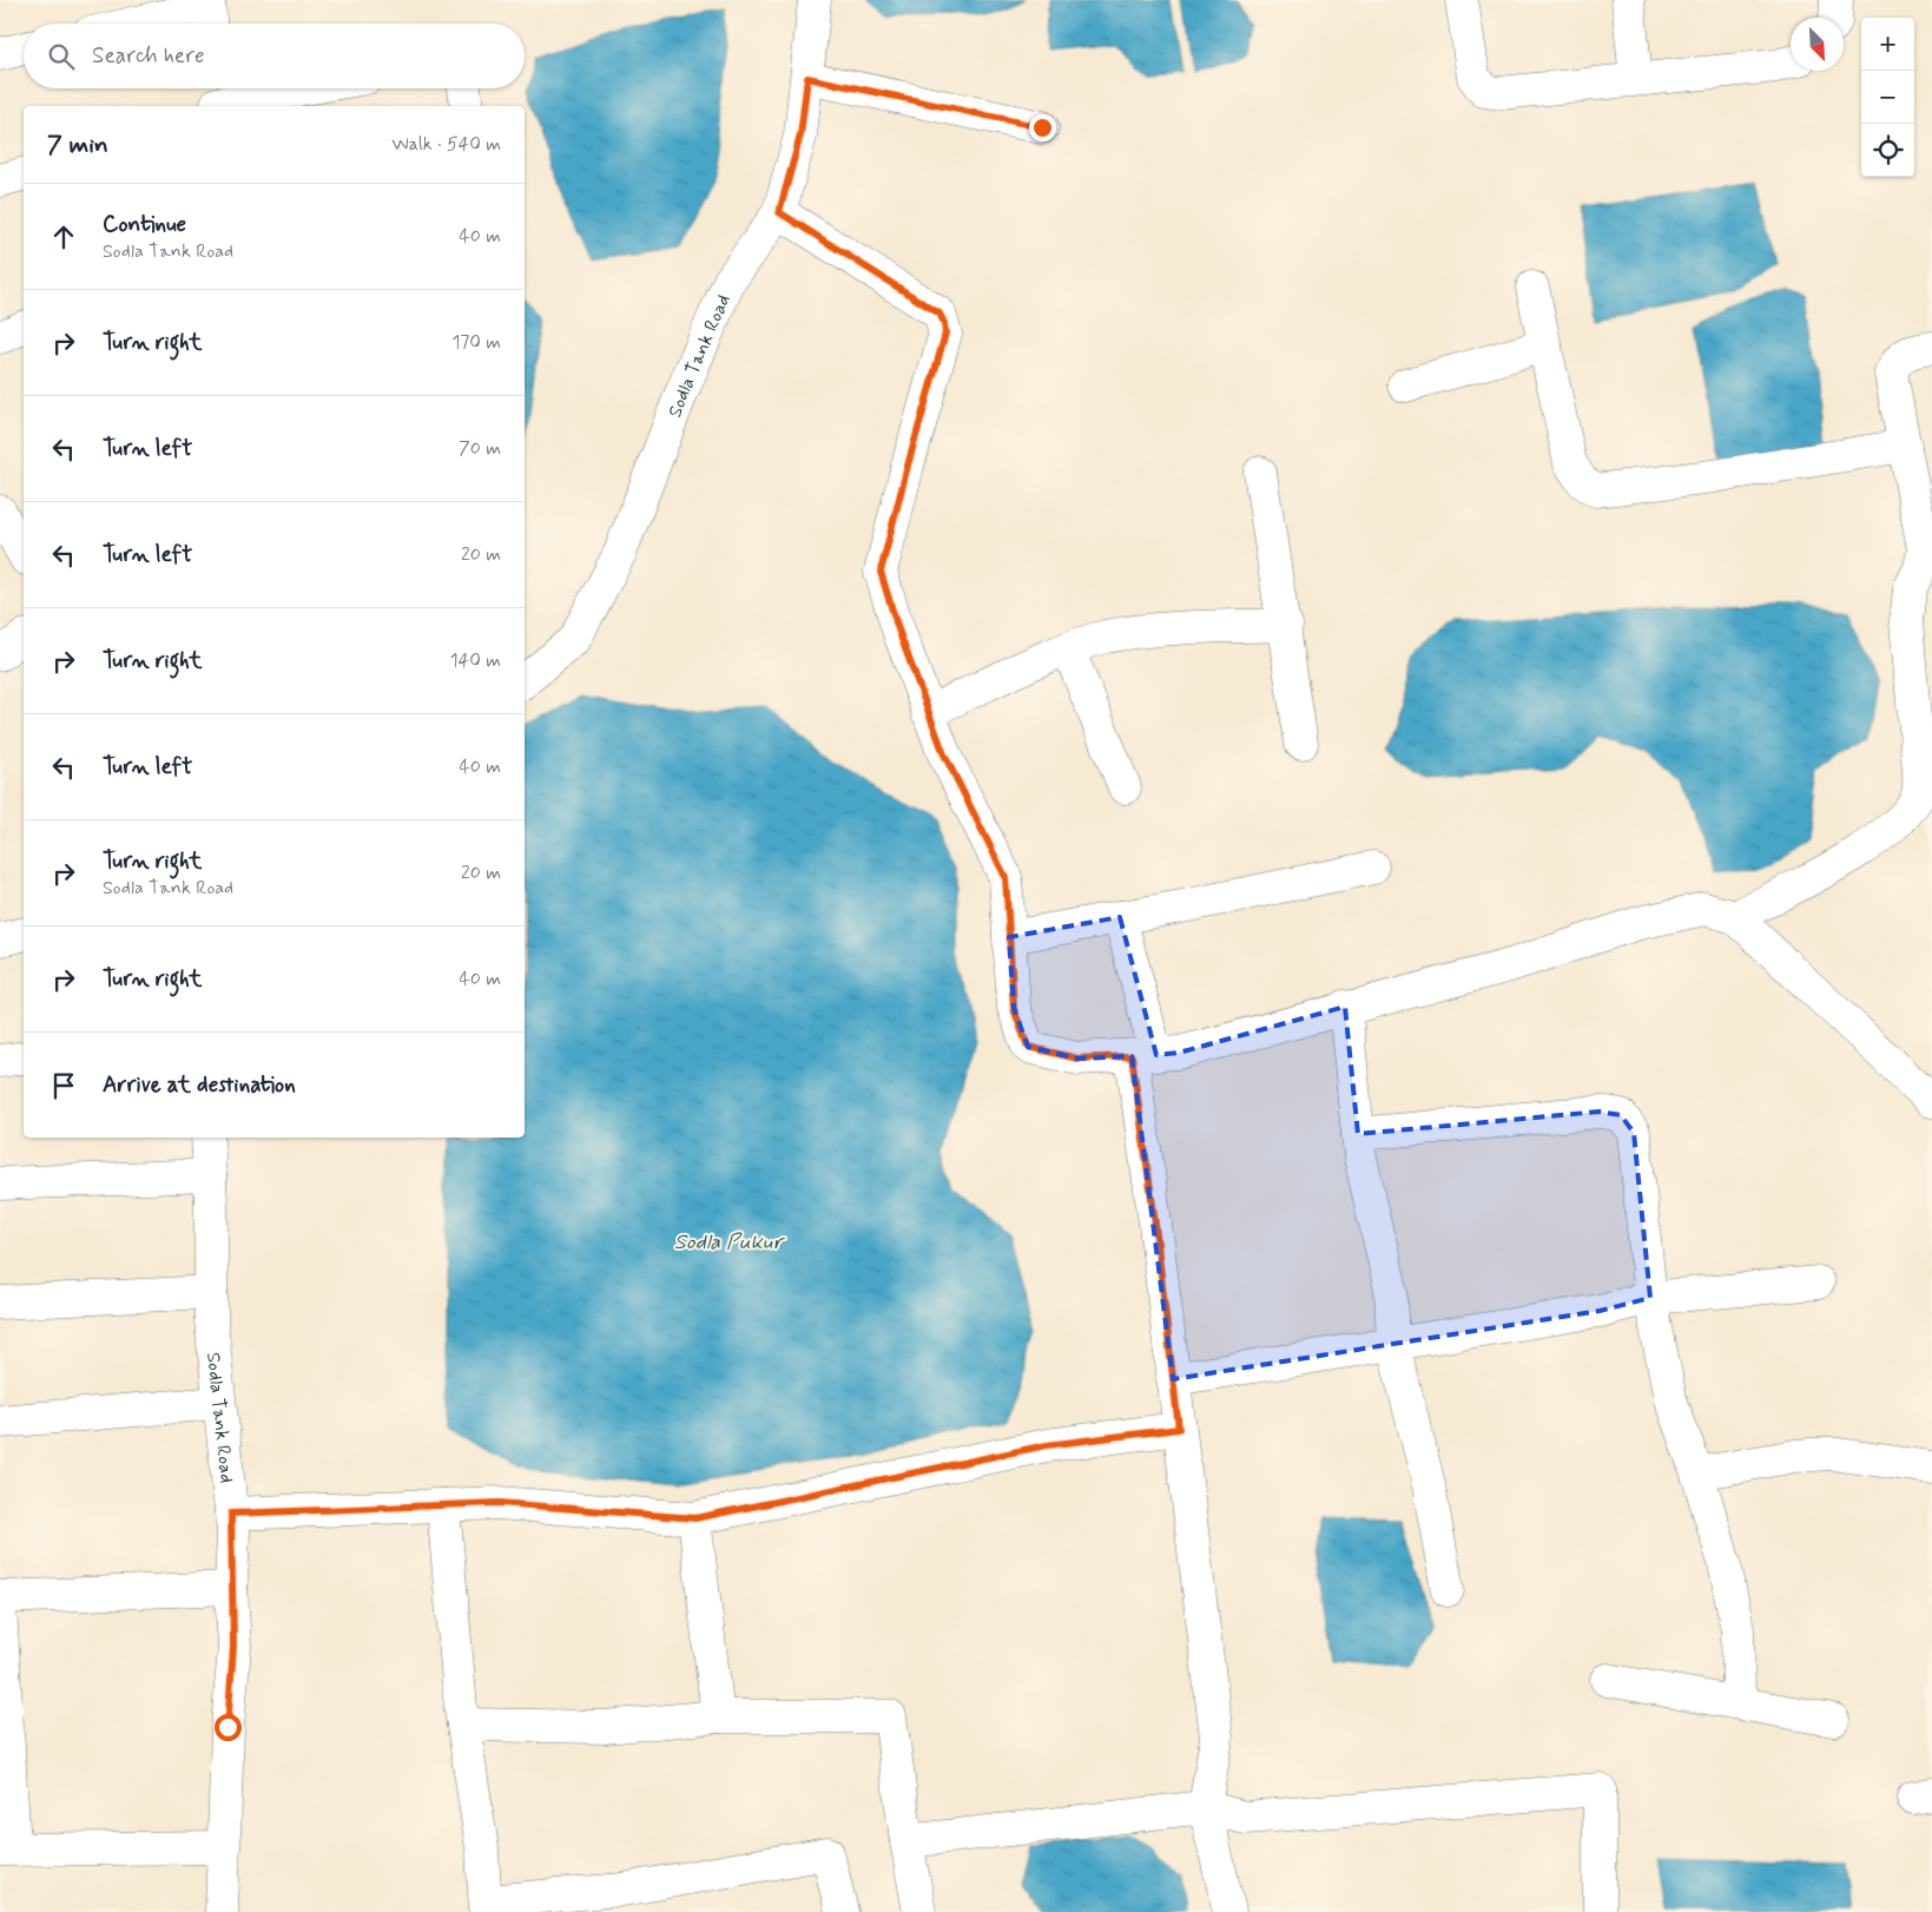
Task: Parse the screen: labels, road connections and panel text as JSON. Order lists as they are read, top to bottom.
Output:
{
  "streets": {
    "street": ["Sodla Tank Road"]
  },
  "water": ["Sodla Pukur"],
  "north": "bottom right",
  "page": {
    "map_buttons": ["+", "−"],
    "search": "Search here",
    "heading": ["7 min", "Walk · 540 m"],
    "list": [
      ["Continue", "Sodla Tank Road", "40 m"],
      ["Turn right", "170 m"],
      ["Turn left", "70 m"],
      ["Turn left", "20 m"],
      ["Turn right", "140 m"],
      ["Turn left", "40 m"],
      ["Turn right", "Sodla Tank Road", "20 m"],
      ["Turn right", "40 m"],
      "Arrive at destination"
    ]
  }
}
